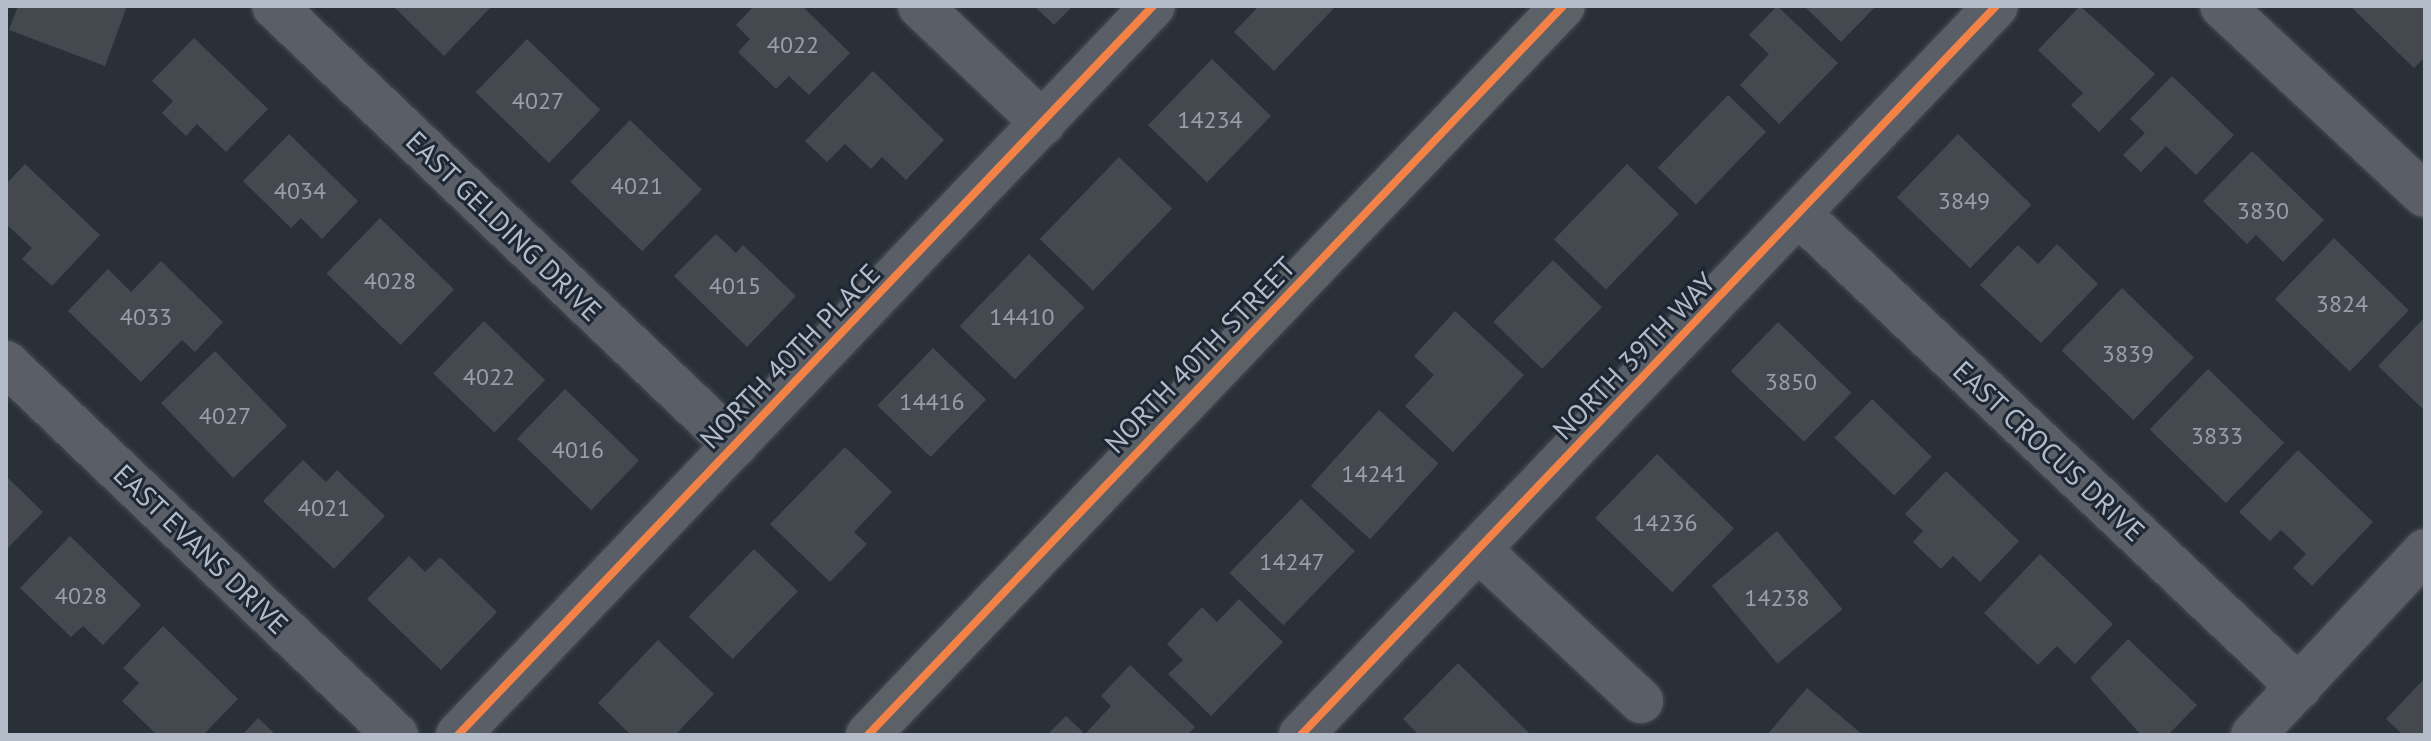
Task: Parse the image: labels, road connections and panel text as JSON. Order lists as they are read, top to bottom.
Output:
{
  "streets": {
    "main road": ["NORTH 40TH STREET"],
    "street": [
      "EAST GELDING DRIVE",
      "NORTH 40TH PLACE",
      "NORTH 39TH WAY",
      "EAST CROCUS DRIVE",
      "EAST EVANS DRIVE"
    ]
  },
  "crossings": [
    ["EAST GELDING DRIVE", "NORTH 40TH PLACE"],
    ["NORTH 39TH WAY", "EAST CROCUS DRIVE"]
  ],
  "house_numbers": [
    "4022",
    "4027",
    "14234",
    "4021",
    "4034",
    "3849",
    "3830",
    "4028",
    "4015",
    "3824",
    "4033",
    "14410",
    "3839",
    "4022",
    "3850",
    "14416",
    "4027",
    "3833",
    "4016",
    "14241",
    "4021",
    "14236",
    "14247",
    "4028",
    "14238"
  ]
}
